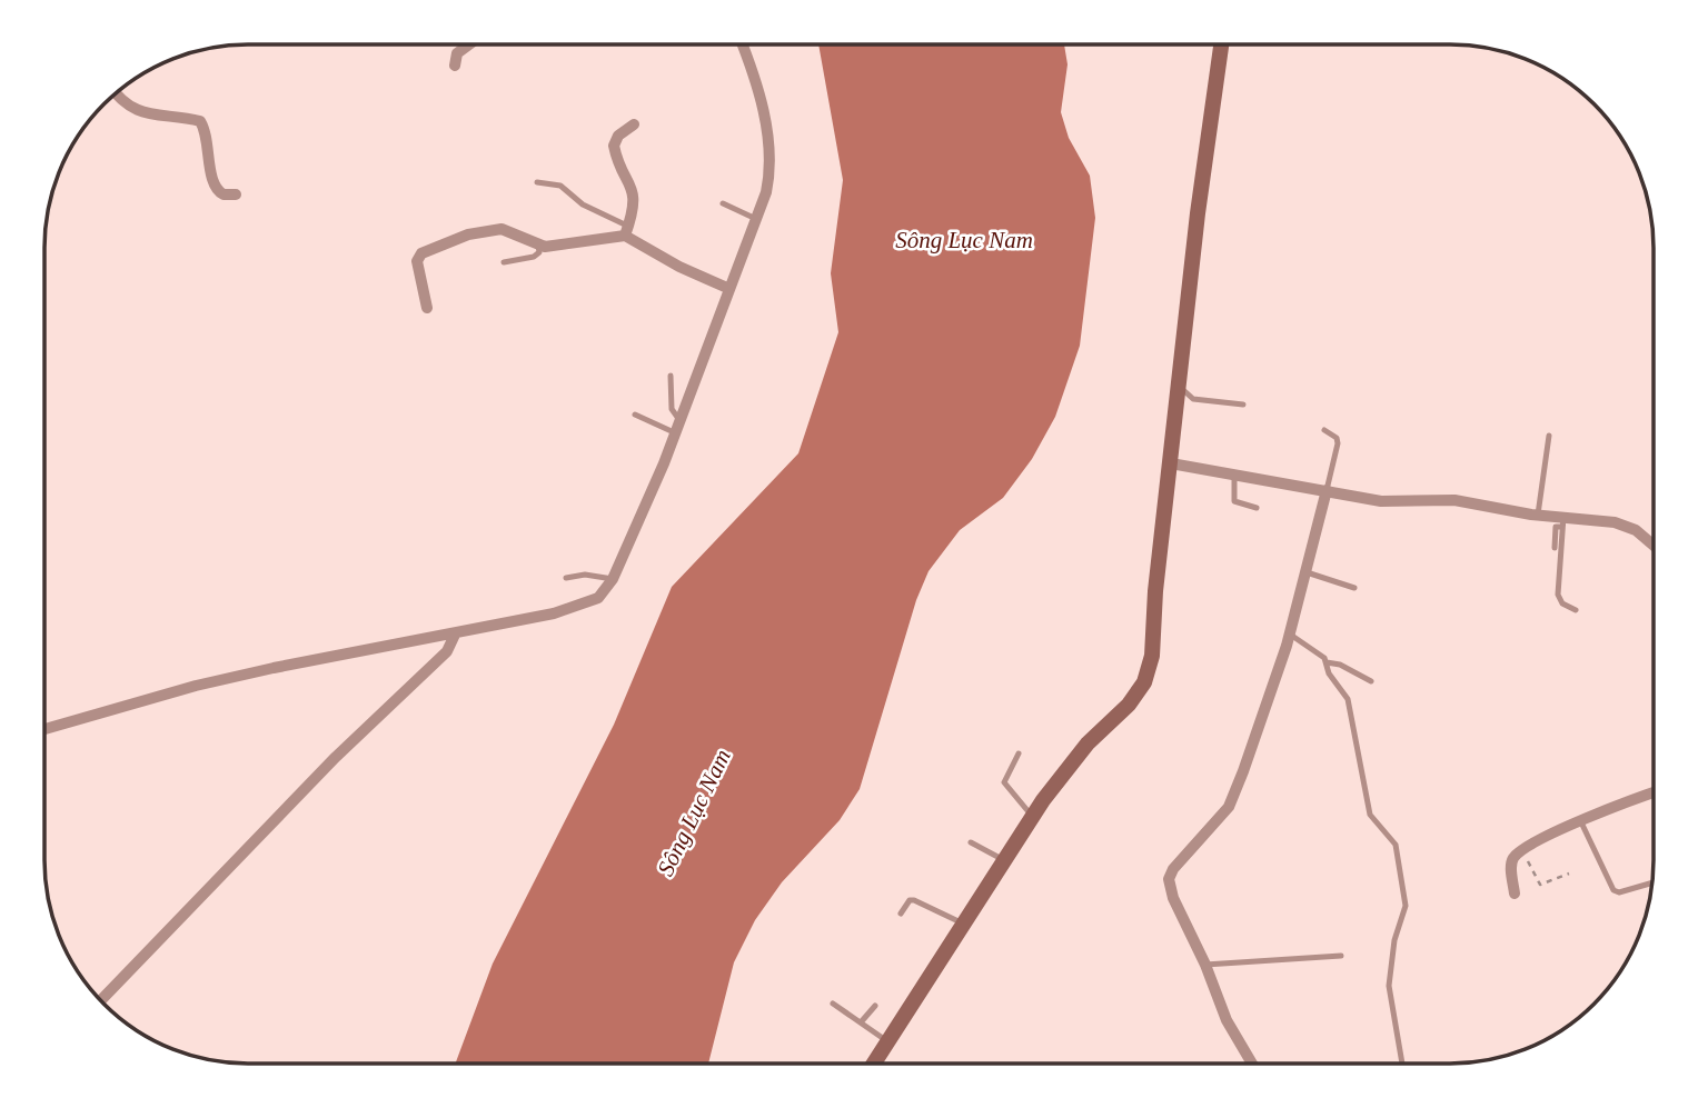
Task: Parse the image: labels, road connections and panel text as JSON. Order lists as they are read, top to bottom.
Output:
{
  "water": ["Sông Lục Nam"]
}
